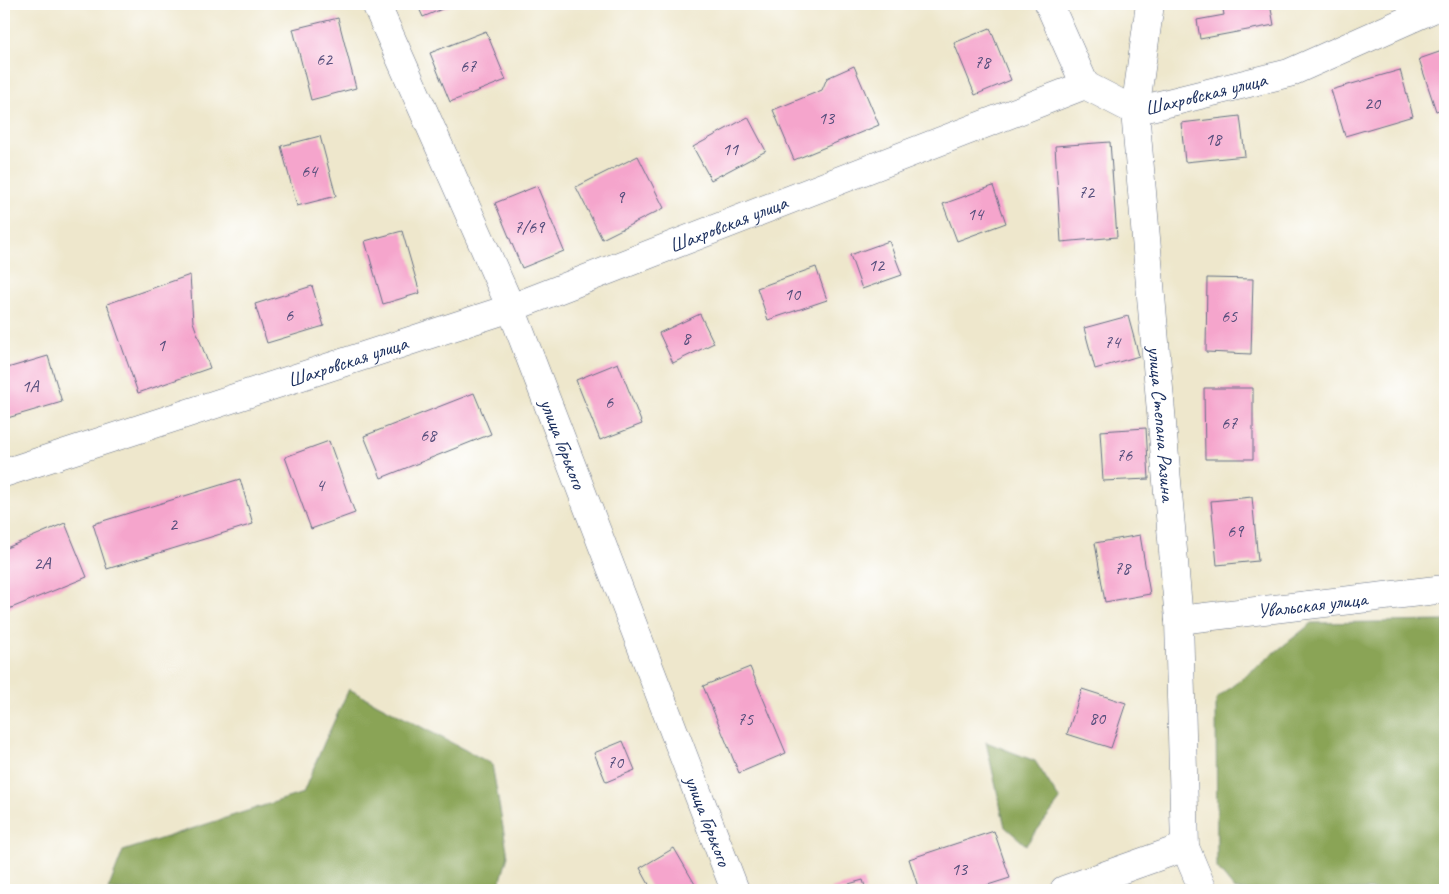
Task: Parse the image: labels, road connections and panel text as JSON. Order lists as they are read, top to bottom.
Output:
{
  "streets": {
    "street": [
      "Шахровская улица",
      "улица Степана Разина",
      "улица Горького",
      "Увальская улица"
    ]
  },
  "crossings": [
    ["Шахровская улица", "улица Степана Разина"],
    ["Шахровская улица", "улица Горького"],
    ["улица Степана Разина", "Увальская улица"]
  ],
  "house_numbers": [
    "62",
    "78",
    "67",
    "20",
    "13",
    "18",
    "11",
    "64",
    "72",
    "9",
    "14",
    "7/69",
    "12",
    "10",
    "6",
    "65",
    "8",
    "74",
    "1",
    "1А",
    "6",
    "67",
    "68",
    "76",
    "4",
    "2",
    "69",
    "2А",
    "78",
    "80",
    "75",
    "70",
    "13"
  ]
}
